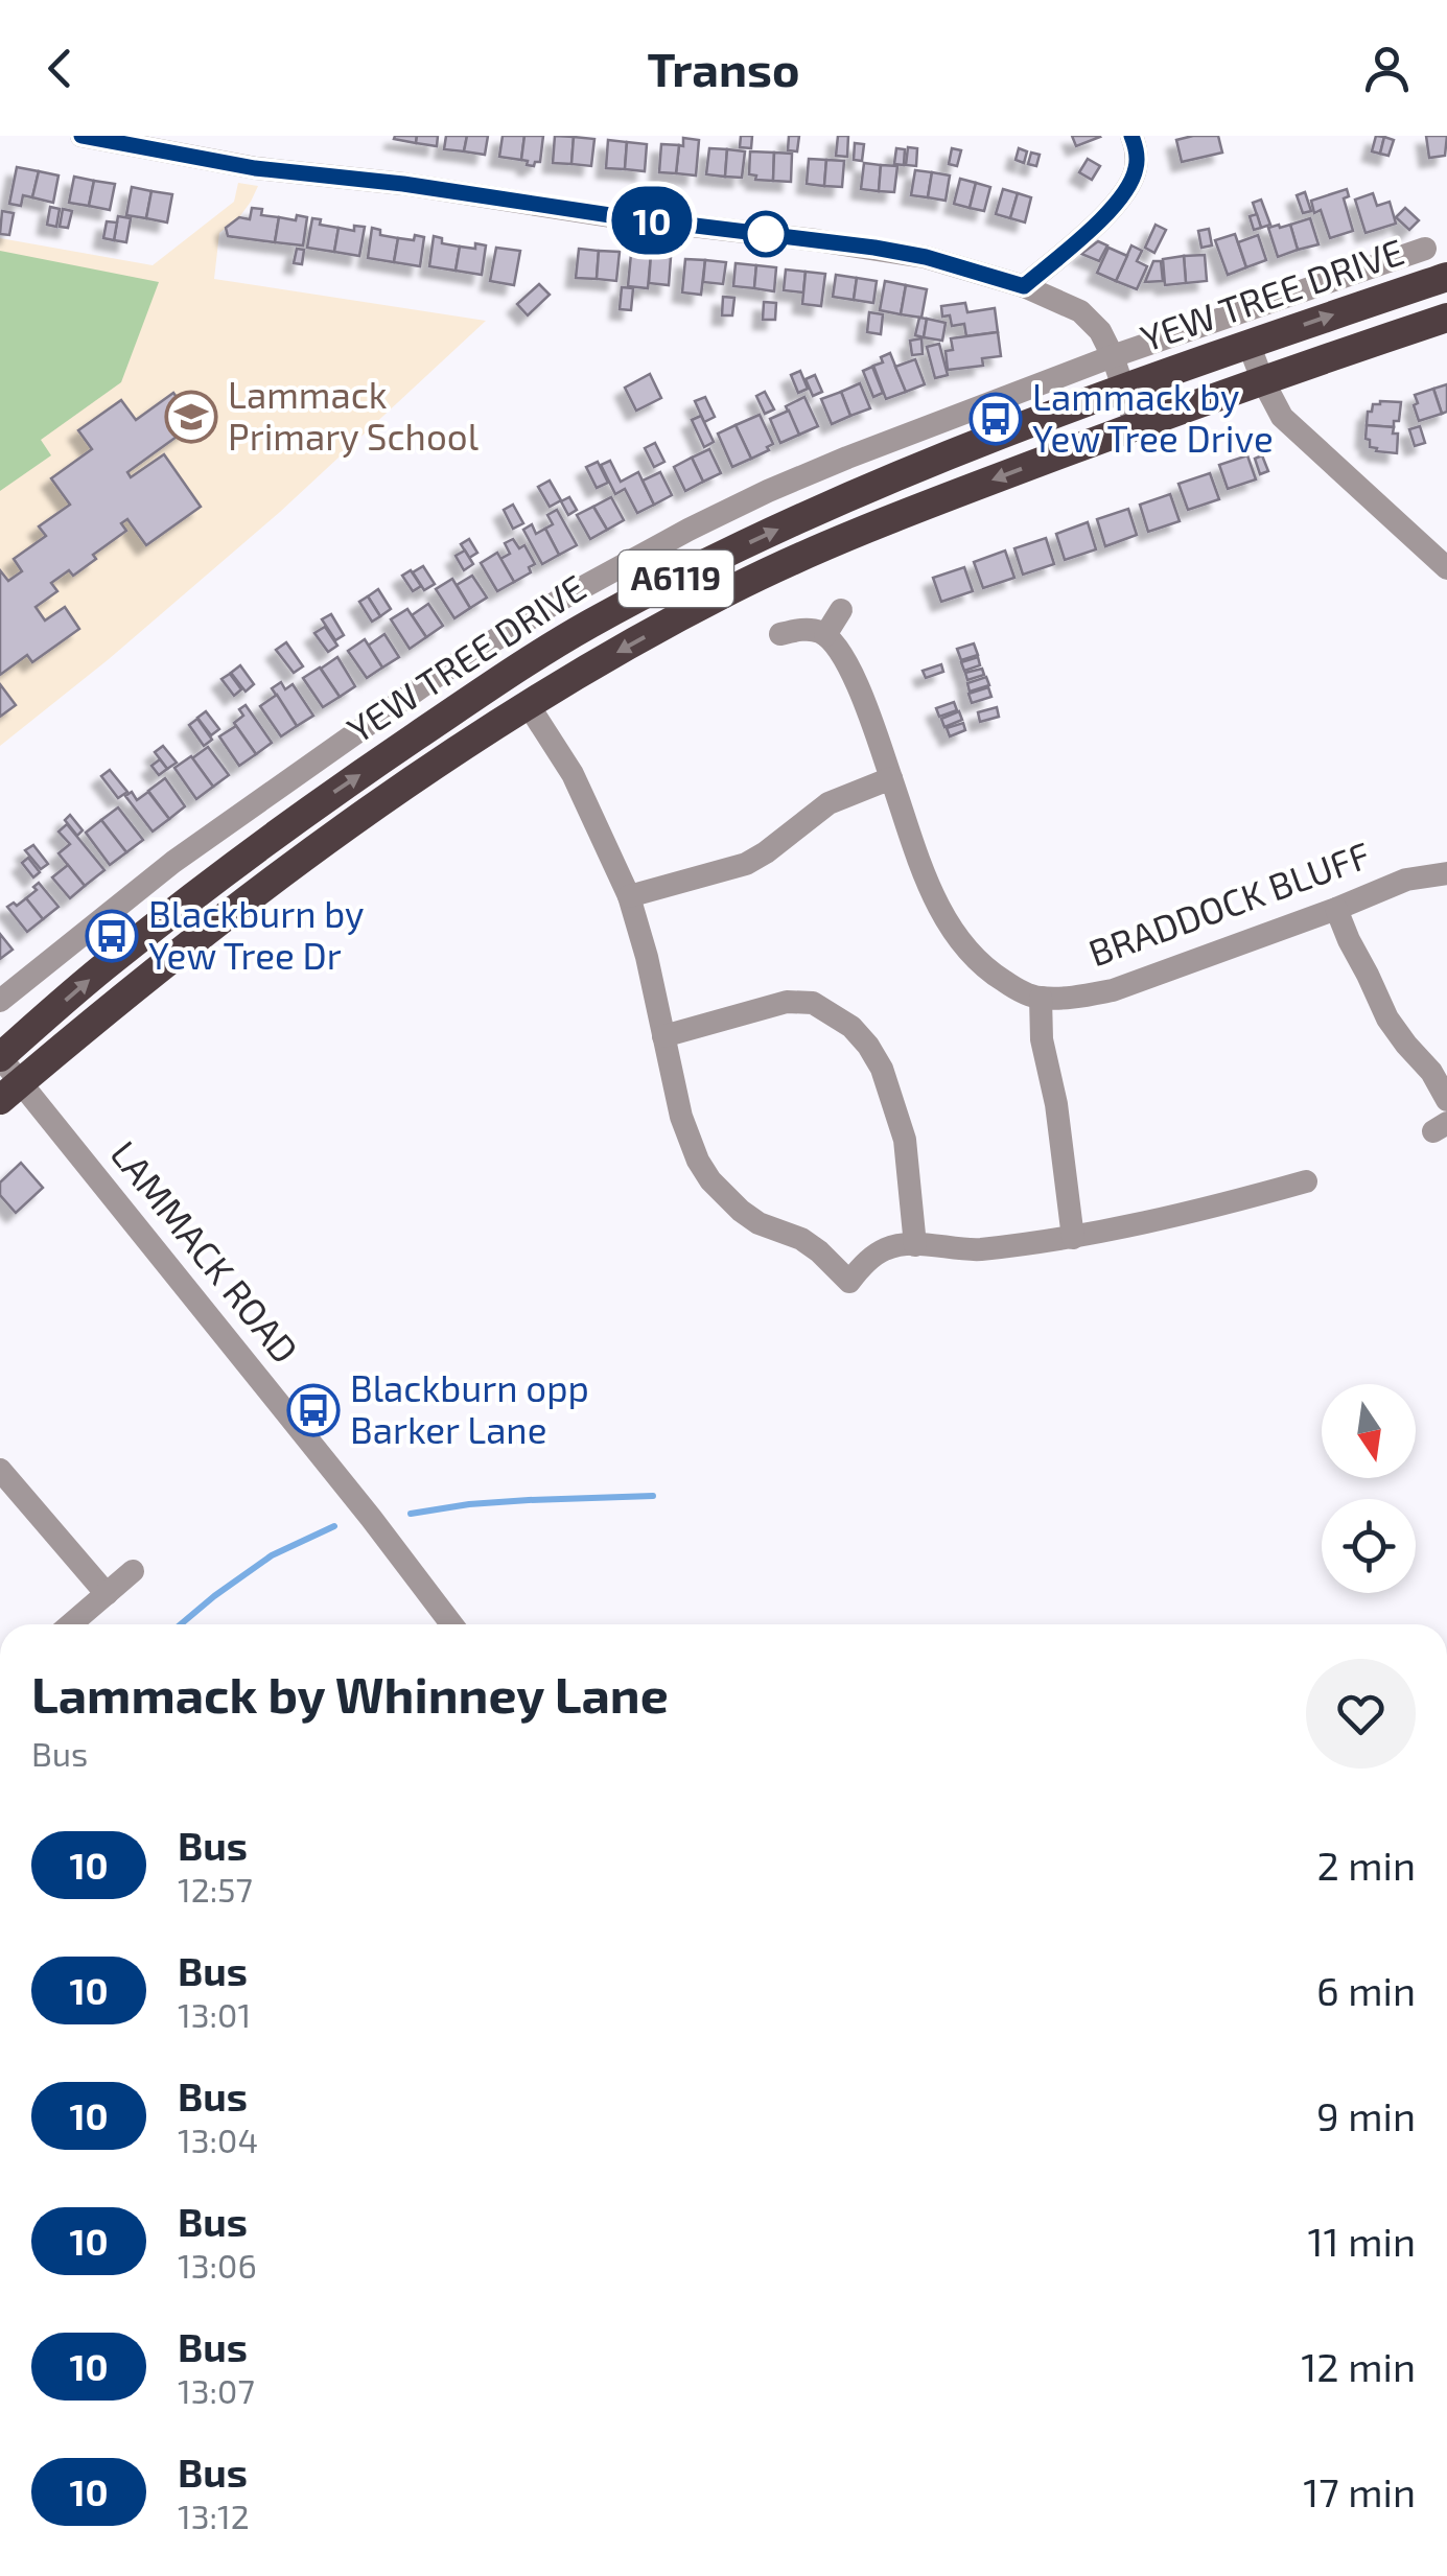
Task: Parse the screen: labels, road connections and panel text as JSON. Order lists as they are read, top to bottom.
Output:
{
  "streets": {
    "highway": ["YEW TREE DRIVE", "A6119"],
    "street": ["BRADDOCK BLUFF", "LAMMACK ROAD"]
  },
  "crossings": [
    ["YEW TREE DRIVE", "LAMMACK ROAD"]
  ],
  "places": {
    "school or university": ["Lammack Primary School"],
    "bus stop": ["Lammack by Yew Tree Drive", "Blackburn by Yew Tree Dr", "Blackburn opp Barker Lane"]
  },
  "lines": ["bus line 10"],
  "north": "bottom",
  "page": {
    "header": "Transo",
    "on_map": "10",
    "heading": ["Lammack by Whinney Lane", "Bus"],
    "list": [
      {
        "mark": "10",
        "name": "Bus",
        "note": "12:57",
        "value": "2 min"
      },
      {
        "mark": "10",
        "name": "Bus",
        "note": "13:01",
        "value": "6 min"
      },
      {
        "mark": "10",
        "name": "Bus",
        "note": "13:04",
        "value": "9 min"
      },
      {
        "mark": "10",
        "name": "Bus",
        "note": "13:06",
        "value": "11 min"
      },
      {
        "mark": "10",
        "name": "Bus",
        "note": "13:07",
        "value": "12 min"
      },
      {
        "mark": "10",
        "name": "Bus",
        "note": "13:12",
        "value": "17 min"
      }
    ]
  }
}
